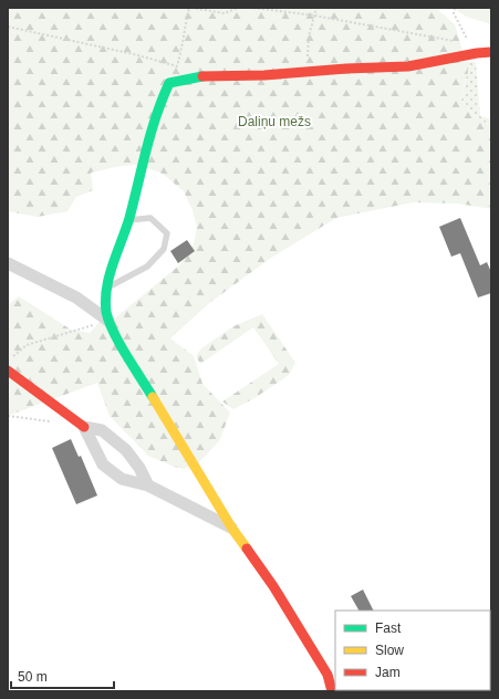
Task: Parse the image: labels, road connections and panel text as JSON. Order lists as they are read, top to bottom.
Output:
{
  "parks": ["Daliņu mežs"],
  "legend": ["Fast", "Slow", "Jam"],
  "scale_bar": "50 m"
}
